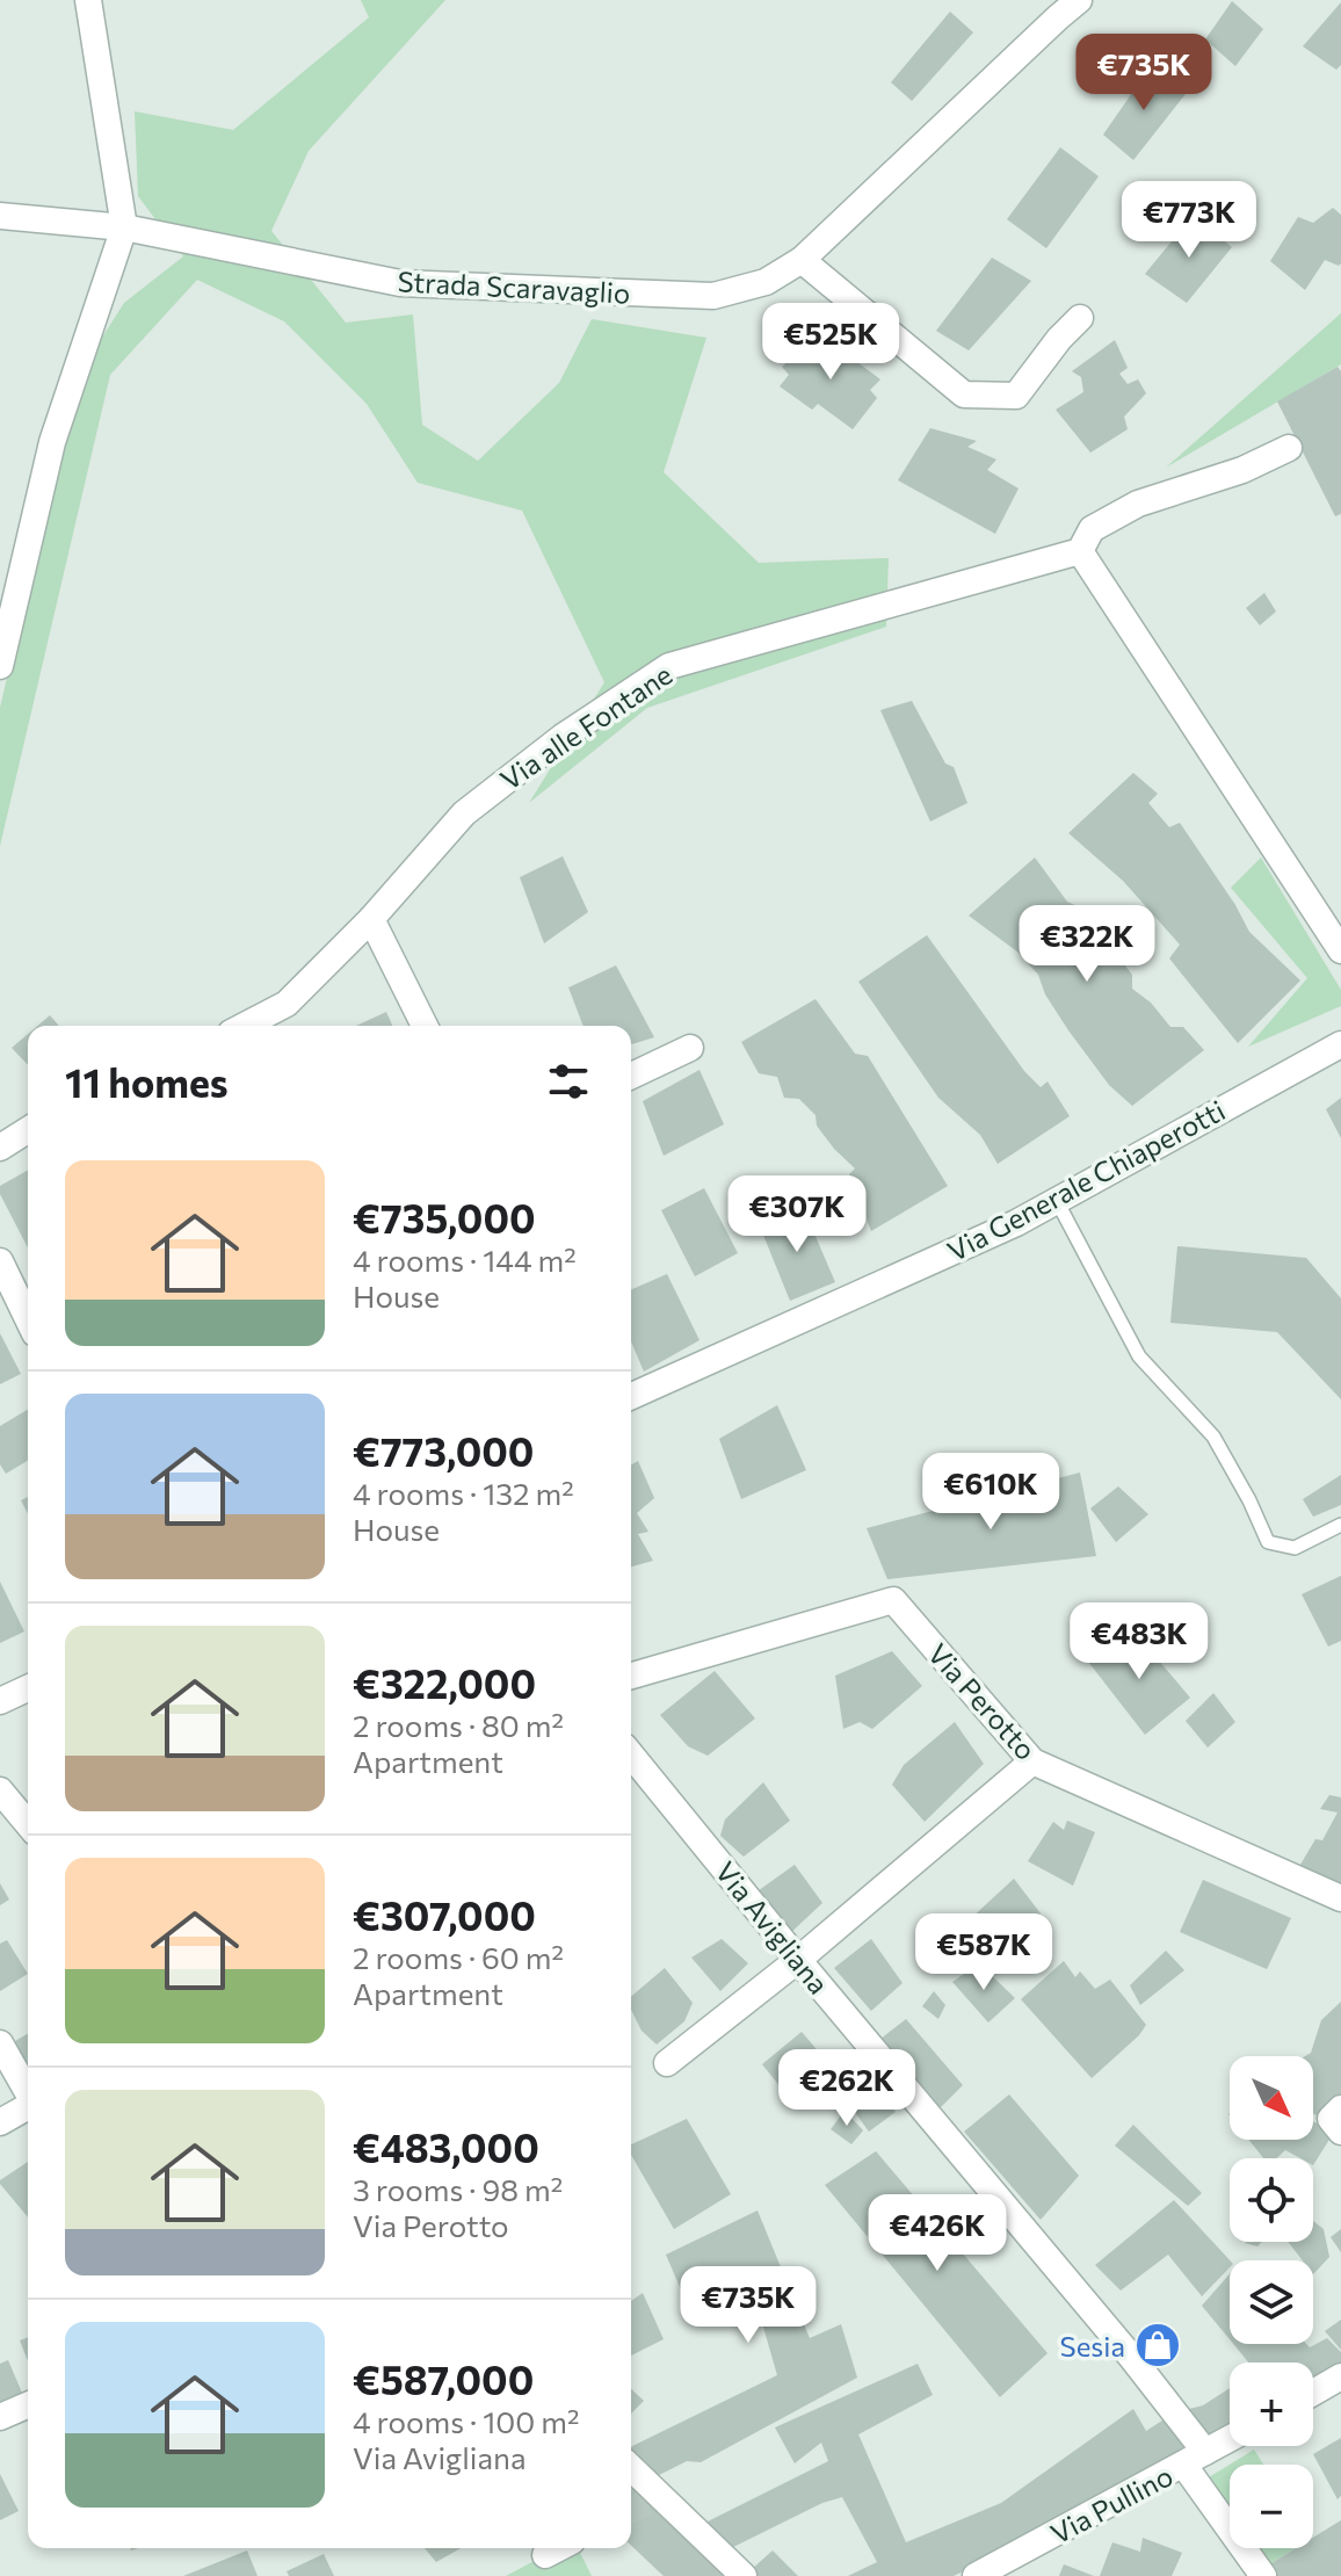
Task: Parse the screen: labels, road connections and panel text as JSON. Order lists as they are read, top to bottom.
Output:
{
  "streets": {
    "street": [
      "Strada Scaravaglio",
      "Via alle Fontane",
      "Via Generale Chiaperotti",
      "Via Perotto",
      "Via Avigliana",
      "Via Pullino"
    ]
  },
  "crossings": [
    ["Via Avigliana", "Via Pullino"]
  ],
  "places": {
    "shop": ["Sesia"]
  },
  "north": "bottom right",
  "page": {
    "price": [
      "€735K",
      "€773K",
      "€525K",
      "€322K",
      "€307K",
      "€610K",
      "€483K",
      "€587K",
      "€262K",
      "€426K",
      "€735K"
    ],
    "heading": "11 homes",
    "list": [
      {
        "name": "€735,000",
        "note": "4 rooms · 144 m² · House"
      },
      {
        "name": "€773,000",
        "note": "4 rooms · 132 m² · House"
      },
      {
        "name": "€322,000",
        "note": "2 rooms · 80 m² · Apartment"
      },
      {
        "name": "€307,000",
        "note": "2 rooms · 60 m² · Apartment"
      },
      {
        "name": "€483,000",
        "note": "3 rooms · 98 m² · Via Perotto"
      },
      {
        "name": "€587,000",
        "note": "4 rooms · 100 m² · Via Avigliana"
      }
    ],
    "map_buttons": ["+", "−"]
  }
}
